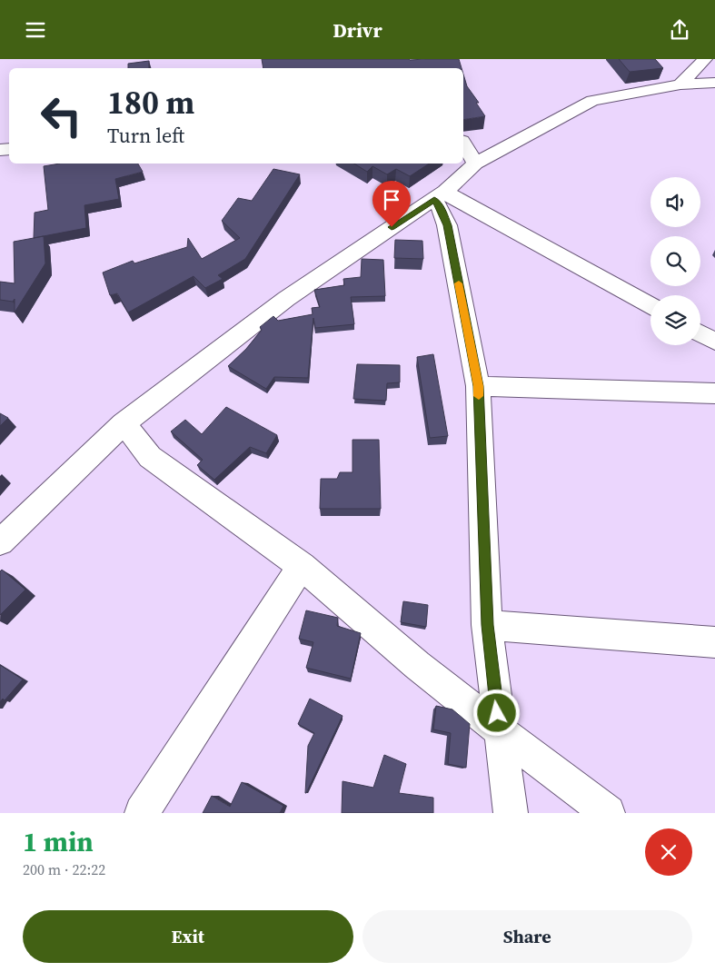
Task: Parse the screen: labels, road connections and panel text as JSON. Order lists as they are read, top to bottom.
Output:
{
  "page": {
    "header": "Drivr",
    "turn": ["180 m", "Turn left"],
    "heading": ["1 min", "200 m · 22:22"],
    "buttons": ["Exit", "Share"]
  }
}
